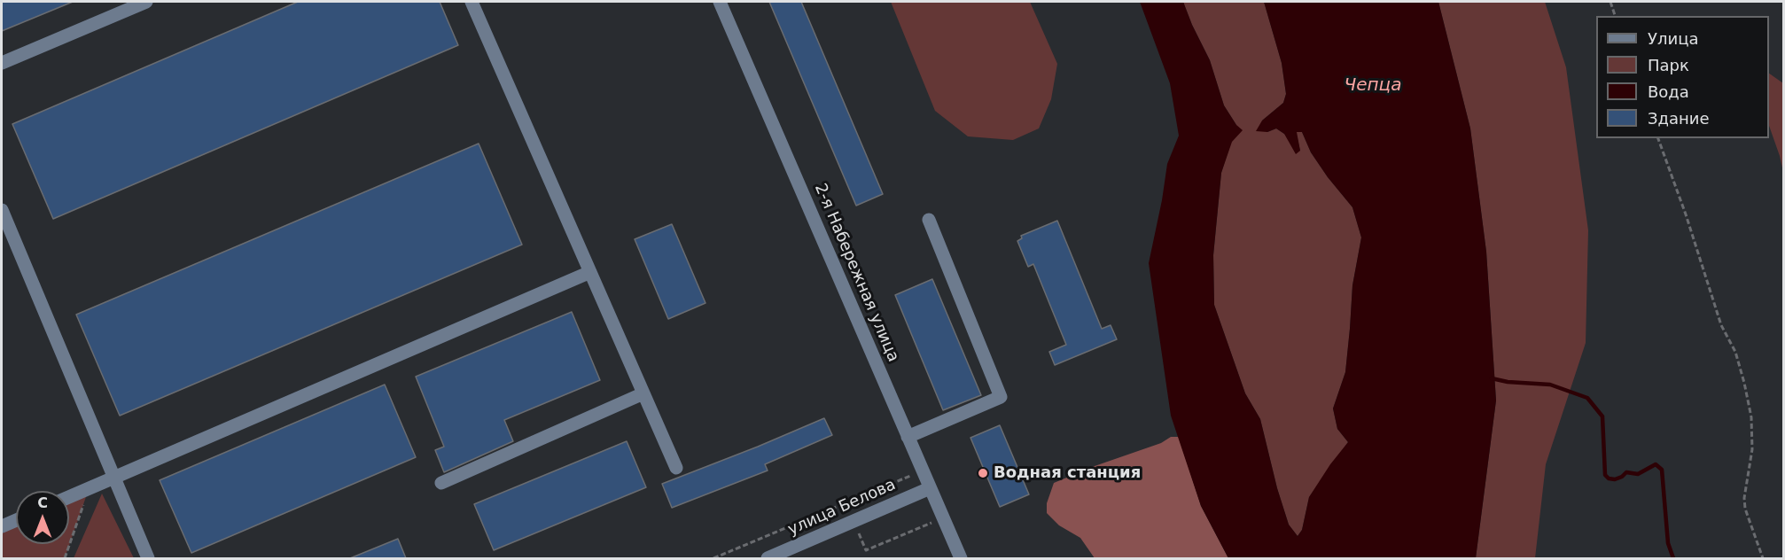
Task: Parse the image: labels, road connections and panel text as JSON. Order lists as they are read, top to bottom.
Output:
{
  "streets": {
    "street": ["2-я Набережная улица", "улица Белова"]
  },
  "crossings": [
    ["2-я Набережная улица", "улица Белова"]
  ],
  "water": ["Чепца"],
  "places": ["Водная станция"],
  "legend": [
    "Улица",
    "Парк",
    "Вода",
    "Здание"
  ],
  "north": "top"
}
